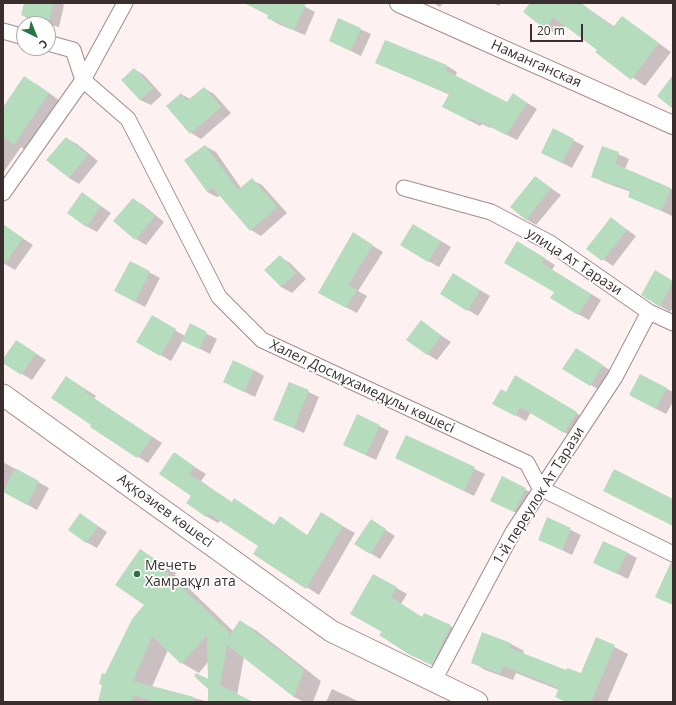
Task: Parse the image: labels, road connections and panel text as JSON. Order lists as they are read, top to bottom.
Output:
{
  "streets": {
    "main road": ["Аққозиев көшесі"],
    "street": [
      "Наманганская",
      "улица Ат Тарази",
      "Халел Досмұхамедұлы көшесі",
      "1-й переулок Ат Тарази"
    ]
  },
  "crossings": [
    ["улица Ат Тарази", "1-й переулок Ат Тарази"],
    ["Халел Досмұхамедұлы көшесі", "1-й переулок Ат Тарази"],
    ["1-й переулок Ат Тарази", "Аққозиев көшесі"]
  ],
  "places": ["Мечеть Хамрақұл ата"],
  "scale_bar": "20 m",
  "north": "bottom right"
}
